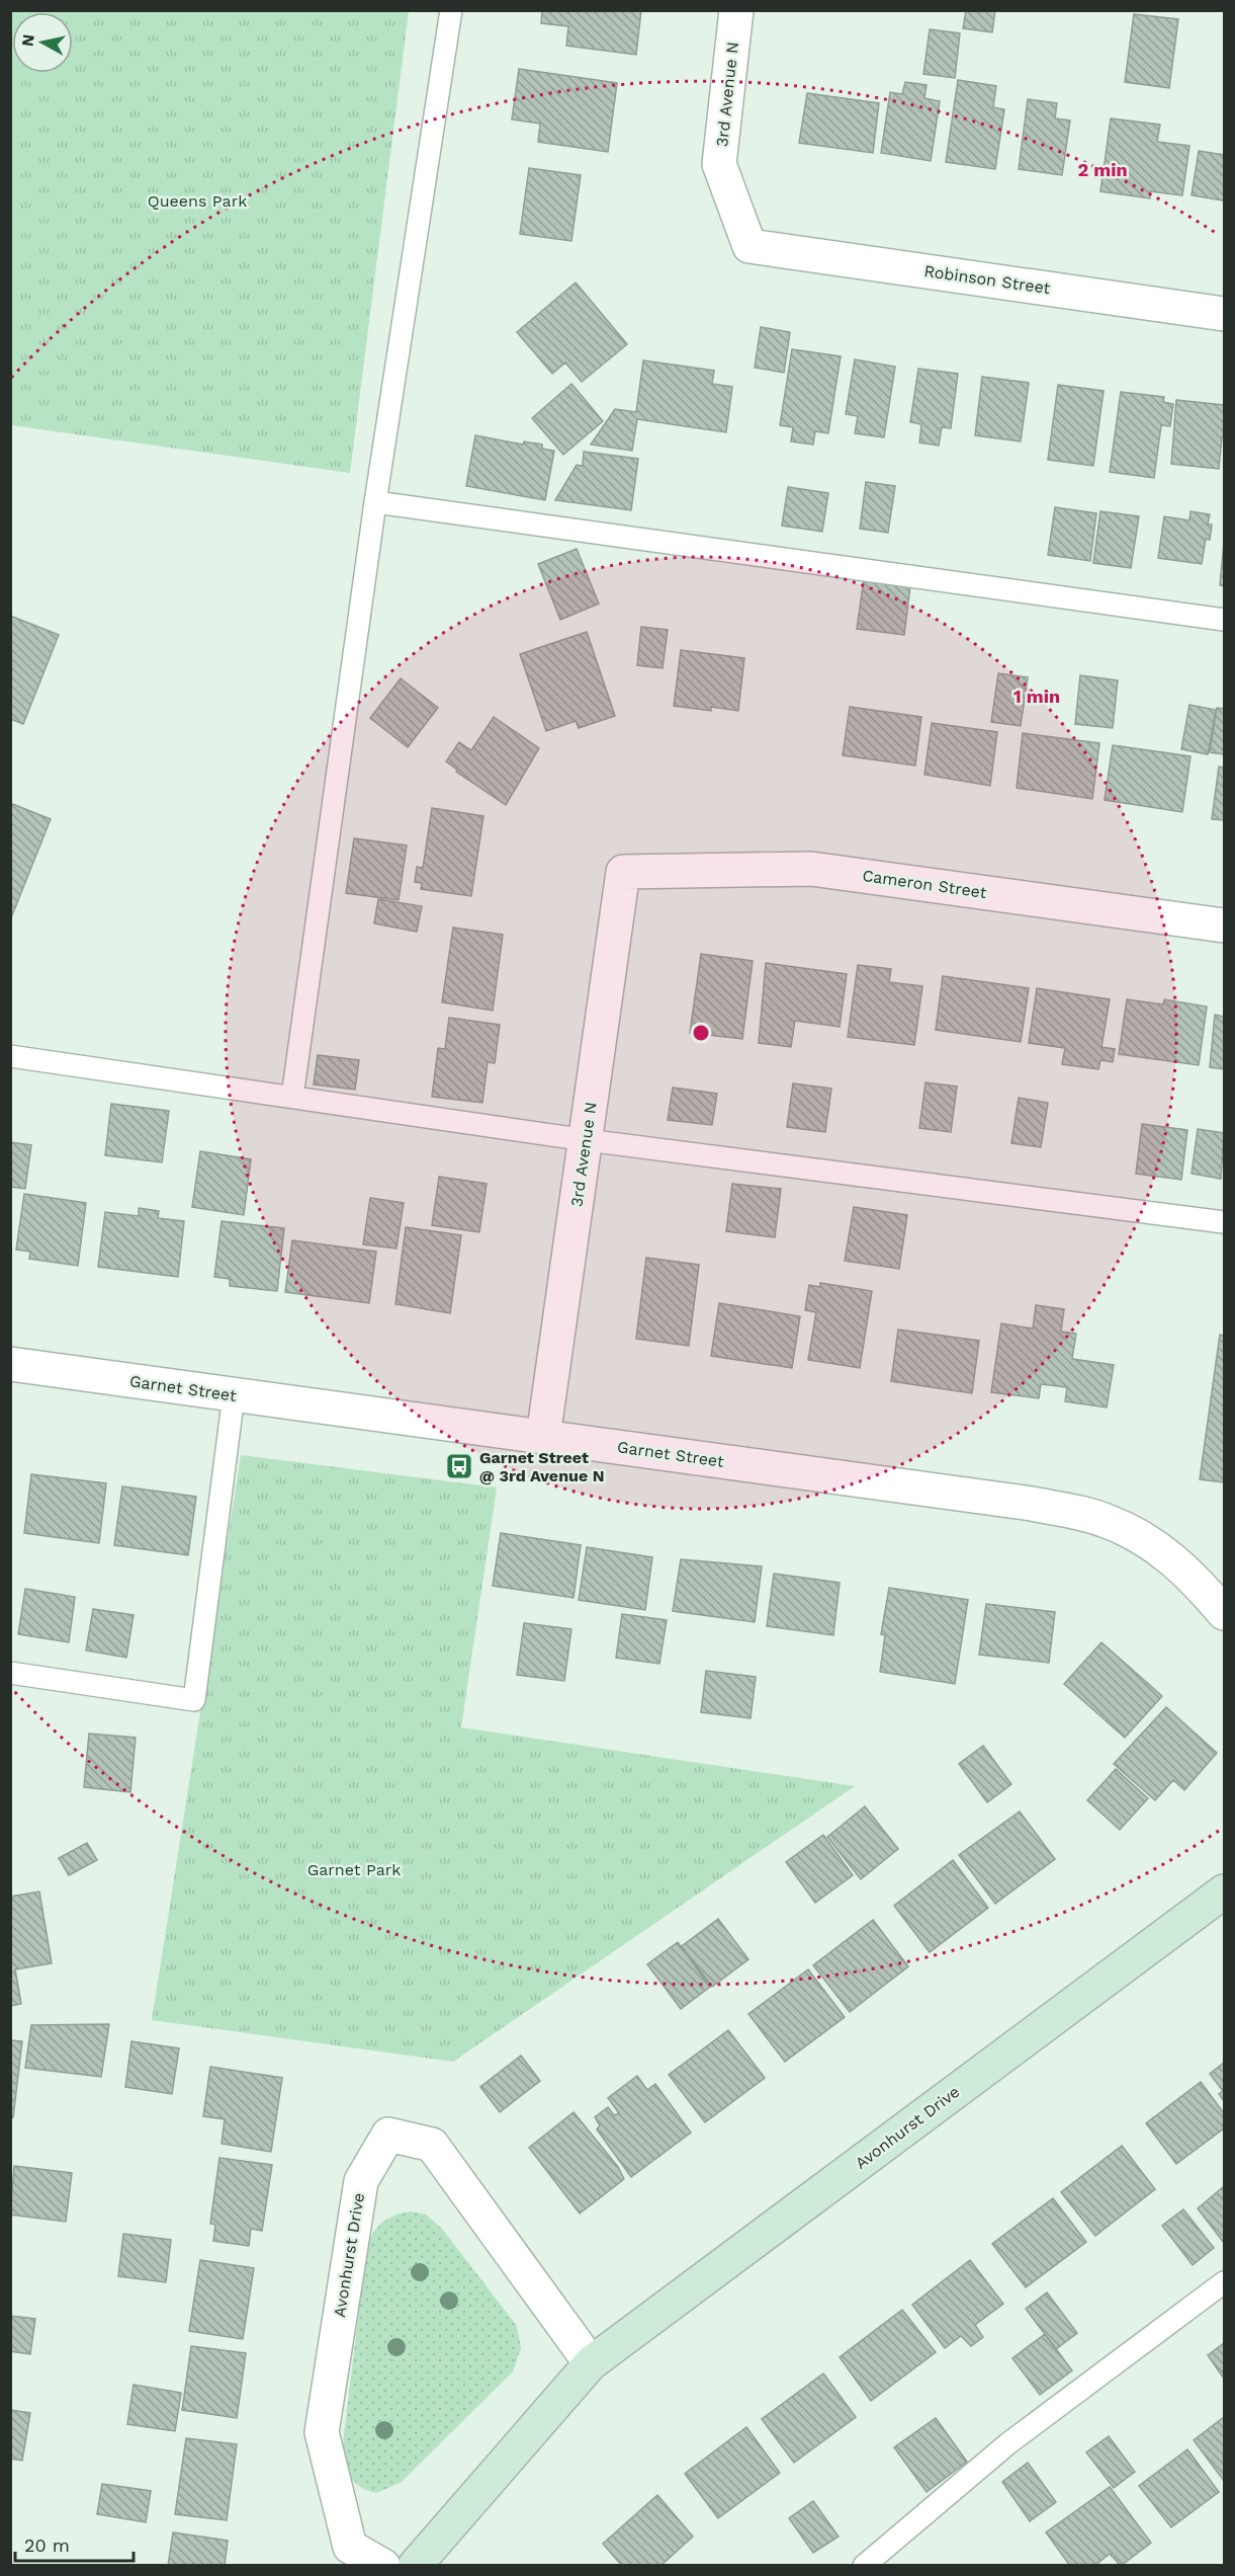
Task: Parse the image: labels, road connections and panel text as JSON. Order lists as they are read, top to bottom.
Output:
{
  "streets": {
    "street": [
      "3rd Avenue N",
      "Robinson Street",
      "Cameron Street",
      "Garnet Street",
      "Avonhurst Drive"
    ]
  },
  "crossings": [
    ["3rd Avenue N", "Robinson Street"],
    ["3rd Avenue N", "Cameron Street"],
    ["3rd Avenue N", "Garnet Street"]
  ],
  "parks": ["Queens Park", "Garnet Park"],
  "places": {
    "bus stop": ["Garnet Street @ 3rd Avenue N"]
  },
  "scale_bar": "20 m",
  "north": "left",
  "rings": ["2 min", "1 min"]
}
